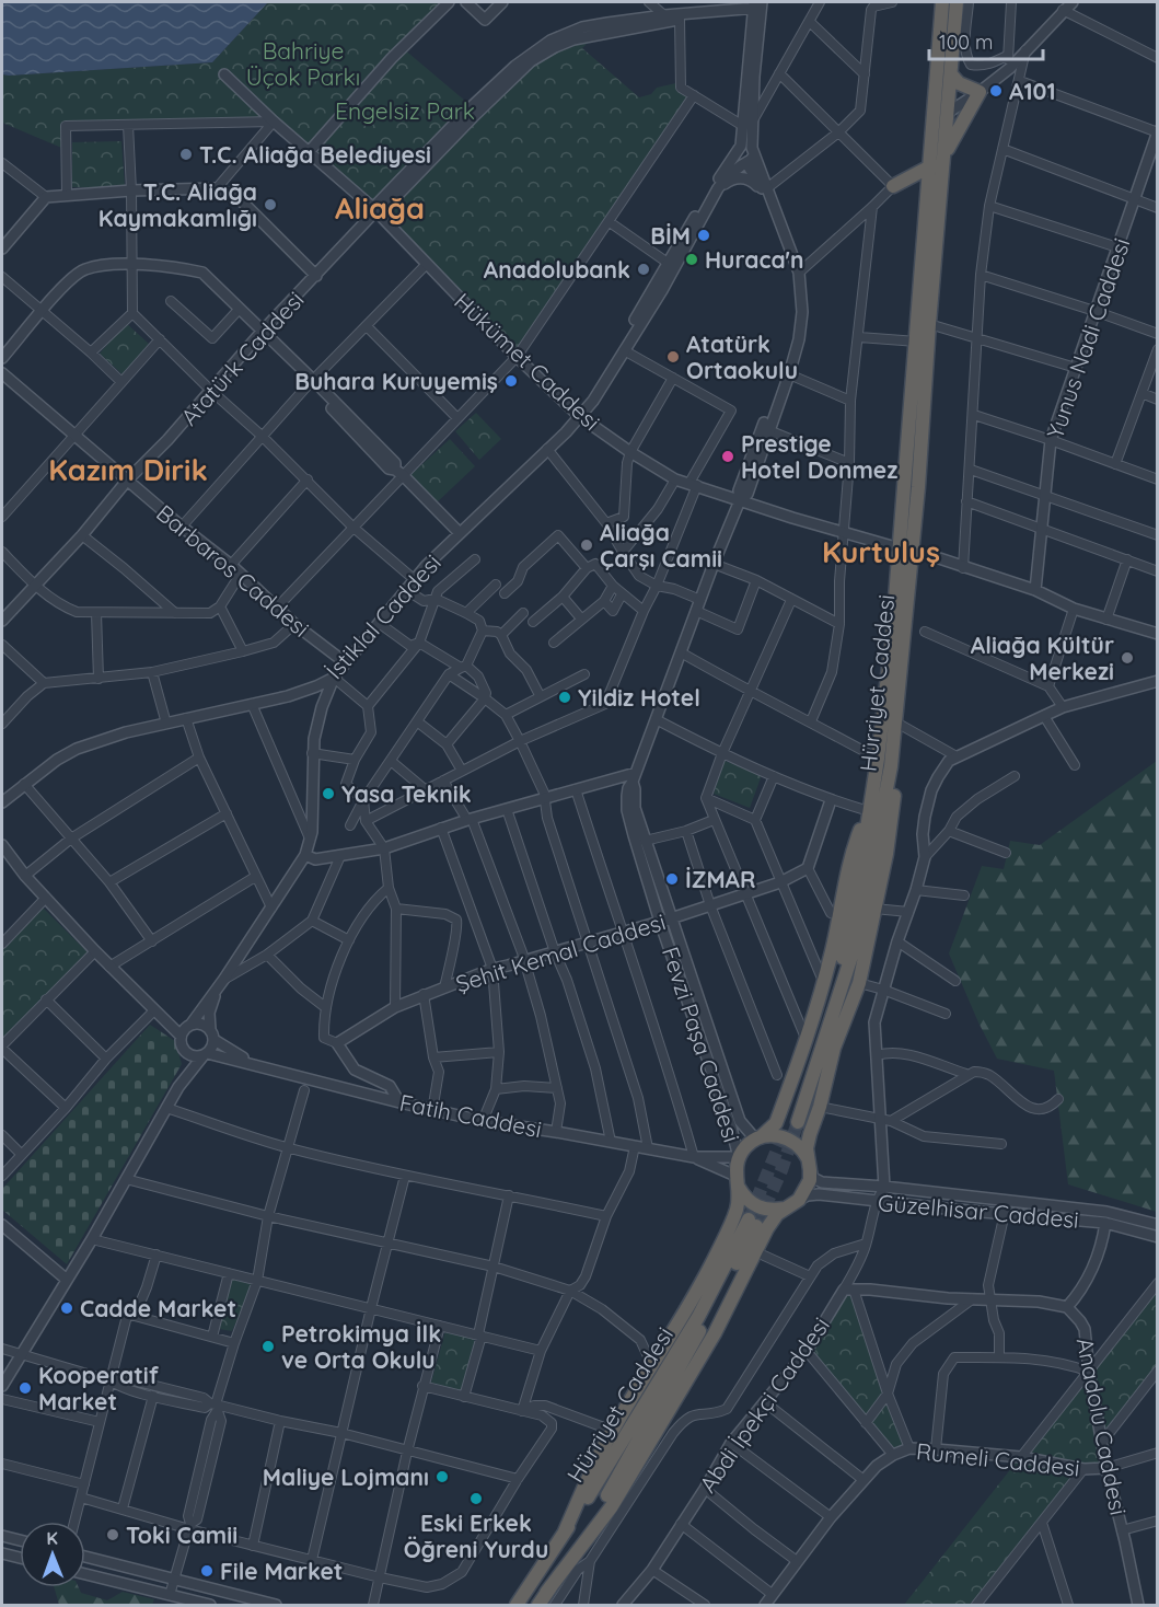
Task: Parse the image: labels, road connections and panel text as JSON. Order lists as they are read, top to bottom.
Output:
{
  "streets": {
    "highway": ["Hürriyet Caddesi"],
    "street": [
      "Yunus Nadi Caddesi",
      "Atatürk Caddesi",
      "Hükümet Caddesi",
      "Barbaros Caddesi",
      "İstiklal Caddesi",
      "Şehit Kemal Caddesi",
      "Fevzi Paşa Caddesi",
      "Fatih Caddesi",
      "Güzelhisar Caddesi",
      "Abdi İpekçi Caddesi",
      "Anadolu Caddesi",
      "Rumeli Caddesi"
    ]
  },
  "crossings": [
    ["Atatürk Caddesi", "Hükümet Caddesi"],
    ["Atatürk Caddesi", "Barbaros Caddesi"],
    ["Hükümet Caddesi", "İstiklal Caddesi"],
    ["Hükümet Caddesi", "Fevzi Paşa Caddesi"],
    ["Barbaros Caddesi", "İstiklal Caddesi"],
    ["İstiklal Caddesi", "Fevzi Paşa Caddesi"],
    ["Şehit Kemal Caddesi", "Fevzi Paşa Caddesi"],
    ["Fevzi Paşa Caddesi", "Fatih Caddesi"],
    ["Fevzi Paşa Caddesi", "Güzelhisar Caddesi"],
    ["Fatih Caddesi", "Güzelhisar Caddesi"],
    ["Güzelhisar Caddesi", "Anadolu Caddesi"],
    ["Anadolu Caddesi", "Rumeli Caddesi"]
  ],
  "districts": ["Aliağa", "Kazım Dirik", "Kurtuluş"],
  "parks": ["Bahriye Üçok Parkı", "Engelsiz Park"],
  "places": [
    "A101",
    "T.C. Aliağa Belediyesi",
    "T.C. Aliağa Kaymakamlığı",
    "BİM",
    "Huraca'n",
    "Anadolubank",
    "Atatürk Ortaokulu",
    "Buhara Kuruyemiş",
    "Prestige Hotel Donmez",
    "Aliağa Çarşı Camii",
    "Aliağa Kültür Merkezi",
    "Yildiz Hotel",
    "Yasa Teknik",
    "İZMAR",
    "Cadde Market",
    "Petrokimya İlk ve Orta Okulu",
    "Kooperatif Market",
    "Maliye Lojmanı",
    "Eski Erkek Öğreni Yurdu",
    "Toki Camii",
    "File Market"
  ],
  "scale_bar": "100 m",
  "north": "top"
}
